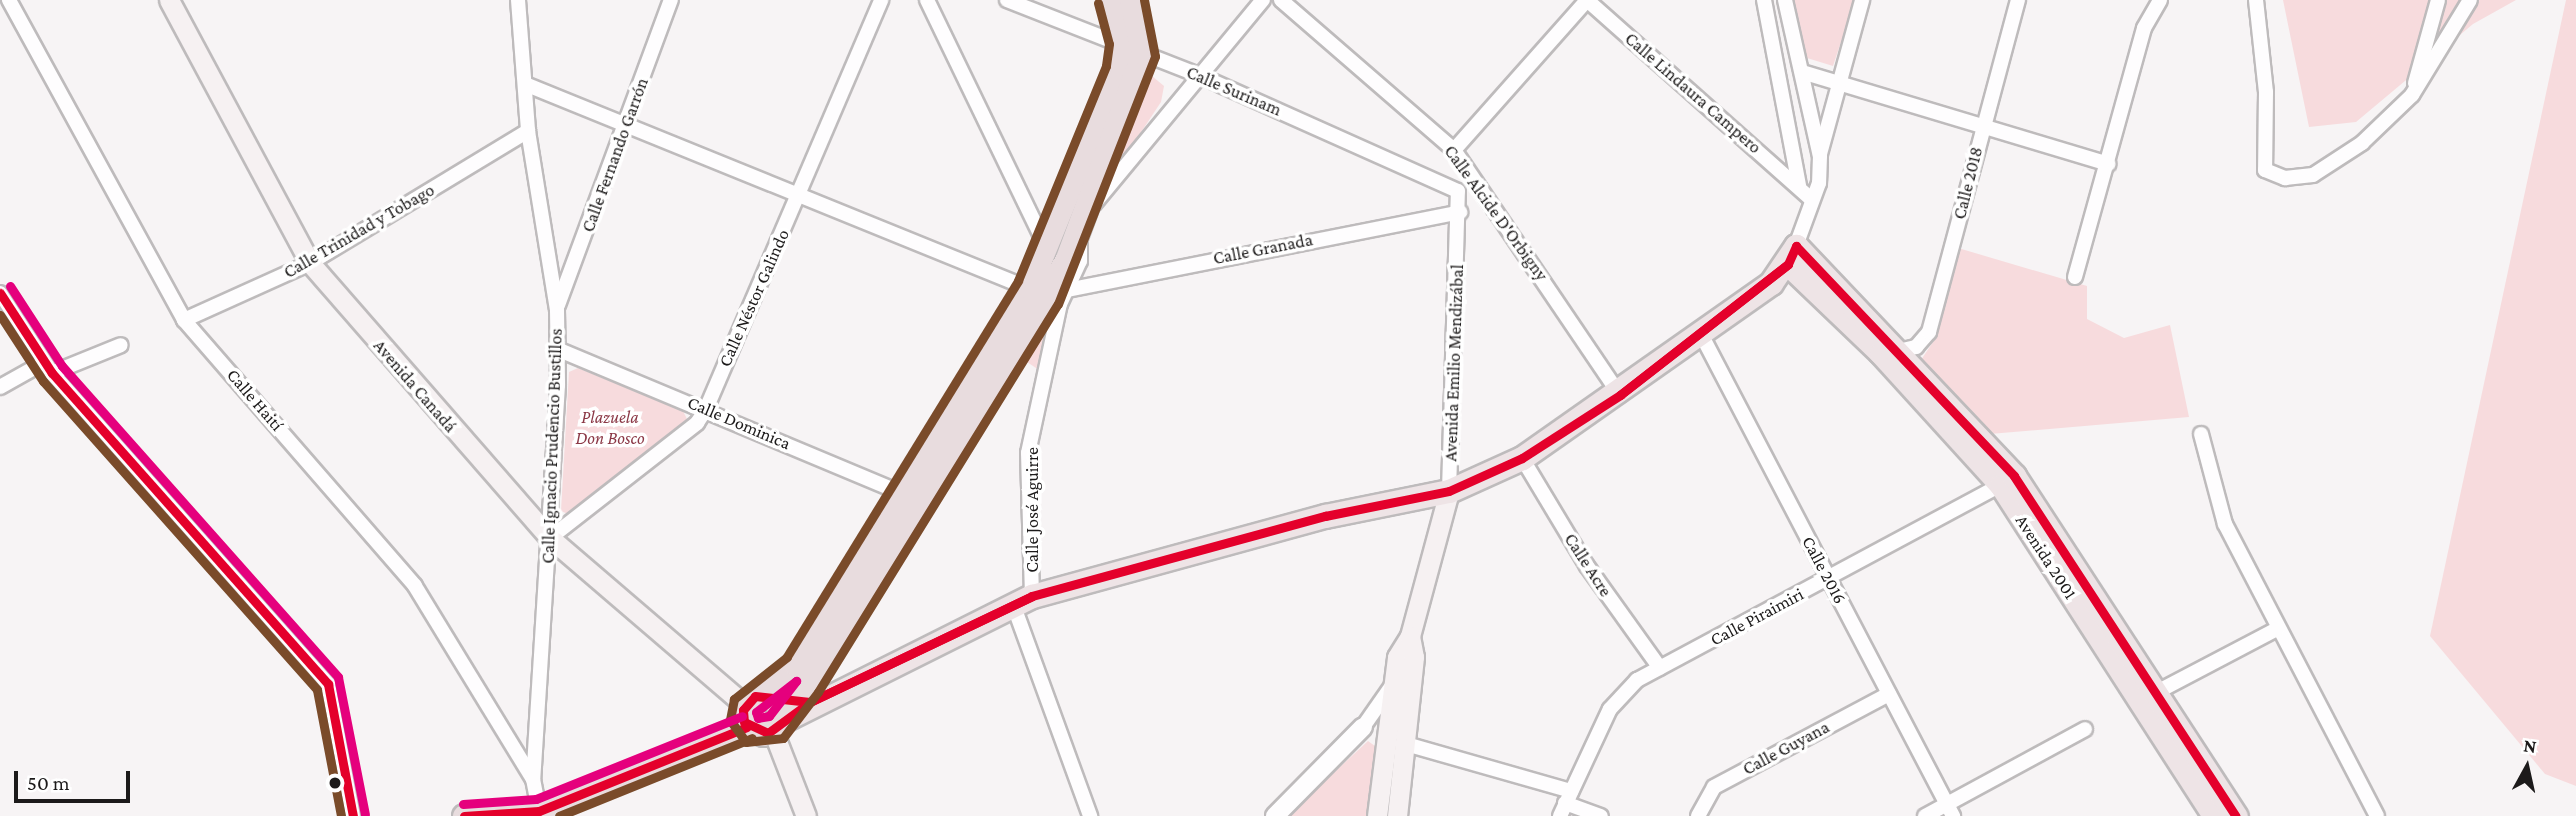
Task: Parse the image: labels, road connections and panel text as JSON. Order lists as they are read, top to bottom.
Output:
{
  "streets": {
    "main road": ["Avenida Emilio Mendizábal", "Avenida Canadá", "Avenida 2001"],
    "street": [
      "Calle Surinam",
      "Calle Lindaura Campero",
      "Calle Fernando Garrón",
      "Calle 2018",
      "Calle Alcide D'Orbigny",
      "Calle Trinidad y Tobago",
      "Calle Granada",
      "Calle Néstor Galindo",
      "Calle Haití",
      "Calle Dominica",
      "Calle Ignacio Prudencio Bustillos",
      "Calle José Aguirre",
      "Calle Acre",
      "Calle 2016",
      "Calle Piraimiri",
      "Calle Guyana"
    ]
  },
  "crossings": [
    ["Calle Surinam", "Avenida Emilio Mendizábal"],
    ["Calle Fernando Garrón", "Calle Ignacio Prudencio Bustillos"],
    ["Calle 2018", "Avenida 2001"],
    ["Calle Trinidad y Tobago", "Avenida Canadá"],
    ["Calle Trinidad y Tobago", "Calle Haití"],
    ["Calle Trinidad y Tobago", "Calle Ignacio Prudencio Bustillos"],
    ["Calle Granada", "Avenida Emilio Mendizábal"],
    ["Calle Granada", "Calle José Aguirre"],
    ["Calle Néstor Galindo", "Avenida Canadá"],
    ["Calle Néstor Galindo", "Calle Dominica"],
    ["Calle Néstor Galindo", "Calle Ignacio Prudencio Bustillos"],
    ["Avenida Canadá", "Calle Ignacio Prudencio Bustillos"],
    ["Calle Haití", "Calle Ignacio Prudencio Bustillos"],
    ["Calle Dominica", "Calle Ignacio Prudencio Bustillos"],
    ["Avenida 2001", "Calle Piraimiri"],
    ["Calle Acre", "Calle Piraimiri"],
    ["Calle 2016", "Calle Piraimiri"],
    ["Calle 2016", "Calle Guyana"]
  ],
  "parks": ["Plazuela Don Bosco"],
  "scale_bar": "50 m",
  "north": "top"
}
